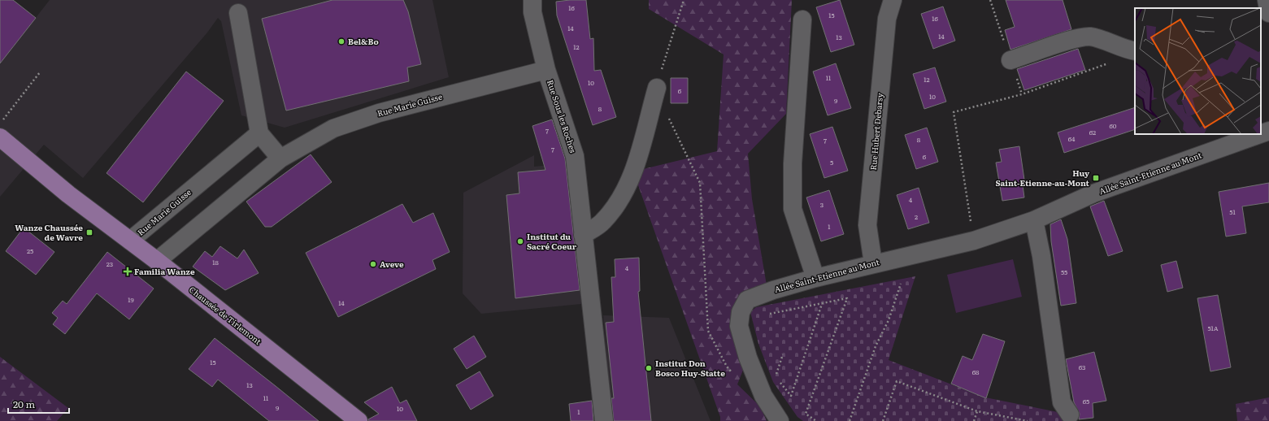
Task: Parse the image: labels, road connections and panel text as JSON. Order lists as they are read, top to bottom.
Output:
{
  "streets": {
    "main road": ["Chaussée de Tirlemont"],
    "street": [
      "Rue Marie Guisse",
      "Rue Sous les Roches",
      "Rue Hubert Debarsy",
      "Allée Saint-Etienne au Mont"
    ]
  },
  "crossings": [
    ["Rue Marie Guisse", "Rue Sous les Roches"],
    ["Rue Marie Guisse", "Chaussée de Tirlemont"],
    ["Rue Hubert Debarsy", "Allée Saint-Etienne au Mont"]
  ],
  "places": {
    "other": [
      "Bel&Bo",
      "Institut du Sacré Coeur",
      "Aveve",
      "Institut Don Bosco Huy-Statte"
    ],
    "transit": ["Huy Saint-Etienne-au-Mont", "Wanze Chaussée de Wavre"],
    "health": ["Familia Wanze"]
  },
  "house_numbers": [
    "16",
    "15",
    "16",
    "14",
    "14",
    "13",
    "12",
    "11",
    "12",
    "10",
    "6",
    "10",
    "9",
    "8",
    "60",
    "7",
    "62",
    "64",
    "8",
    "7",
    "7",
    "6",
    "5",
    "4",
    "3",
    "51",
    "2",
    "1",
    "25",
    "18",
    "23",
    "4",
    "55",
    "19",
    "14",
    "51A",
    "15",
    "63",
    "68",
    "13",
    "11",
    "65",
    "9",
    "10",
    "1"
  ],
  "scale_bar": "20 m"
}
